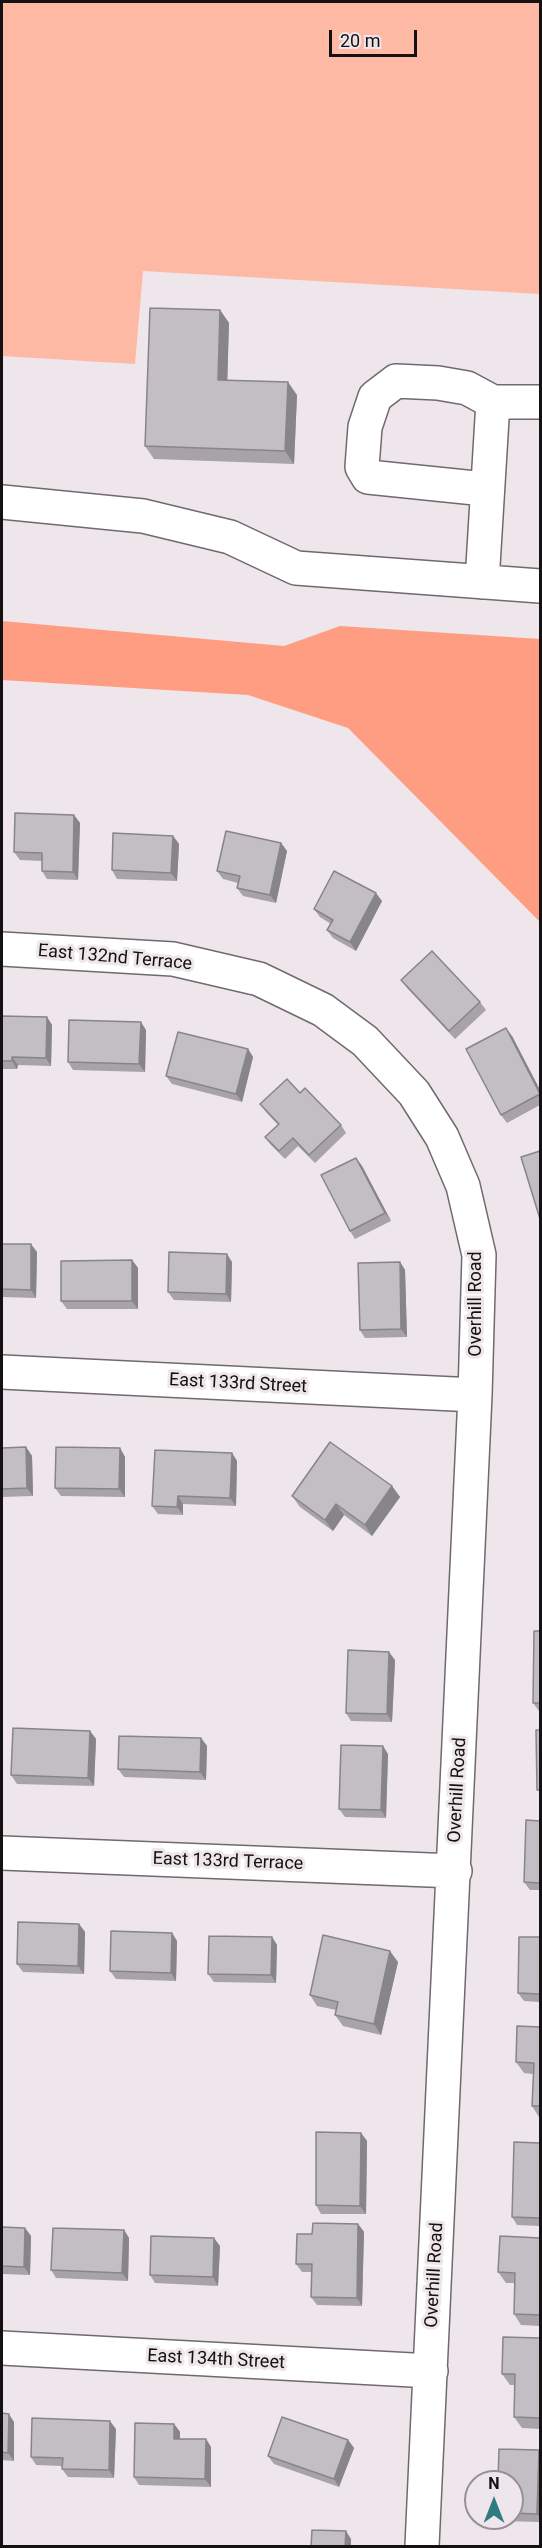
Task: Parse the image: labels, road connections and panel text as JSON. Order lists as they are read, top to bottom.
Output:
{
  "streets": {
    "street": [
      "East 132nd Terrace",
      "Overhill Road",
      "East 133rd Street",
      "East 133rd Terrace",
      "East 134th Street"
    ]
  },
  "crossings": [
    ["East 132nd Terrace", "Overhill Road"],
    ["Overhill Road", "East 133rd Street"],
    ["Overhill Road", "East 133rd Terrace"],
    ["Overhill Road", "East 134th Street"]
  ],
  "scale_bar": "20 m",
  "north": "top"
}
